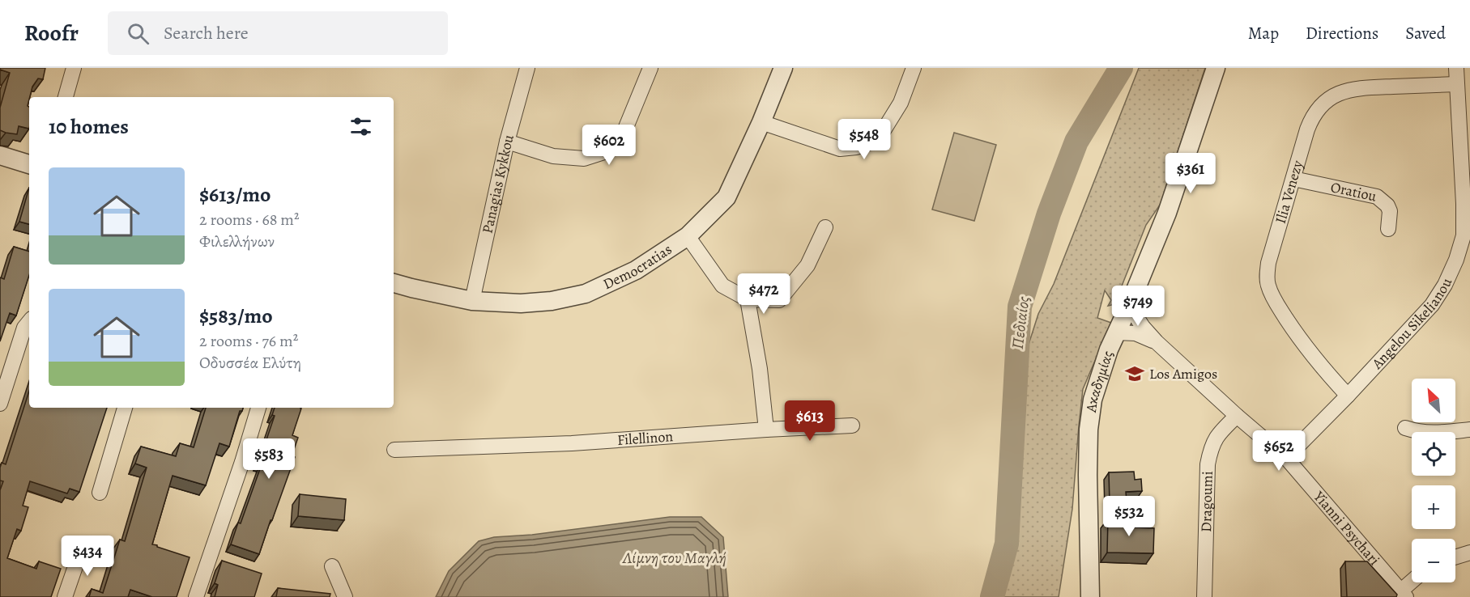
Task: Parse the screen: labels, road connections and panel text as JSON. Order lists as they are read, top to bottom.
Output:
{
  "streets": {
    "street": [
      "Panagias Kykkou",
      "Ilia Venezy",
      "Oratiou",
      "Democratias",
      "Angelou Sikelianou",
      "Ακαδημίας",
      "Filellinon",
      "Dragoumi",
      "Yianni Psychari"
    ]
  },
  "crossings": [
    ["Panagias Kykkou", "Democratias"],
    ["Ilia Venezy", "Oratiou"],
    ["Ilia Venezy", "Angelou Sikelianou"],
    ["Angelou Sikelianou", "Yianni Psychari"],
    ["Ακαδημίας", "Yianni Psychari"],
    ["Dragoumi", "Yianni Psychari"]
  ],
  "water": ["Πεδιαίος", "Λίμνη του Μαγλή"],
  "places": {
    "school or university": ["Los Amigos"]
  },
  "north": "top left",
  "page": {
    "header": "Roofr",
    "search": "Search here",
    "nav": ["Map", "Directions", "Saved"],
    "heading": "10 homes",
    "price": [
      "$548",
      "$602",
      "$361",
      "$472",
      "$749",
      "$613",
      "$652",
      "$583",
      "$532",
      "$434"
    ],
    "list": [
      {
        "name": "$613/mo",
        "note": "2 rooms · 68 m² · Φιλελλήνων"
      },
      {
        "name": "$583/mo",
        "note": "2 rooms · 76 m² · Οδυσσέα Ελύτη"
      }
    ],
    "map_buttons": ["+", "−"]
  }
}
